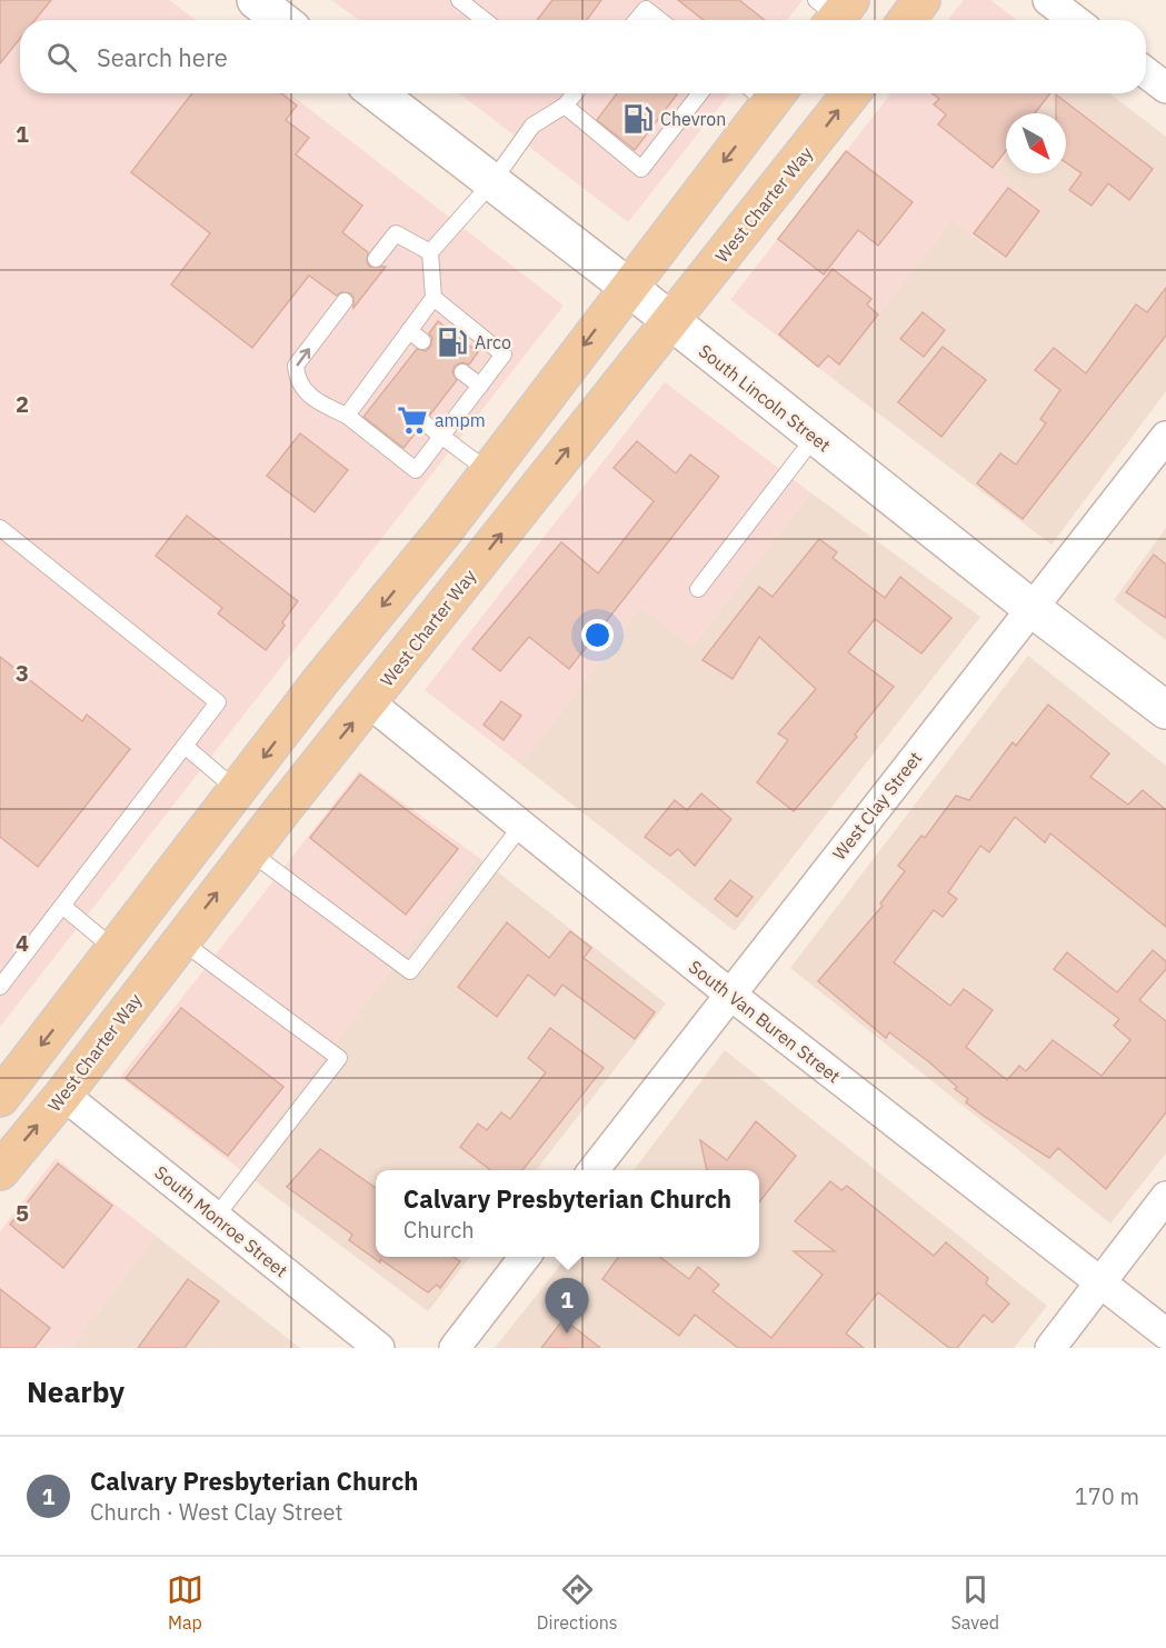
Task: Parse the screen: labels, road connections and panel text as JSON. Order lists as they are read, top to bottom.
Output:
{
  "streets": {
    "main road": ["West Charter Way"],
    "street": [
      "South Lincoln Street",
      "West Clay Street",
      "South Van Buren Street",
      "South Monroe Street"
    ]
  },
  "crossings": [
    ["West Charter Way", "South Lincoln Street"],
    ["West Charter Way", "South Van Buren Street"],
    ["West Charter Way", "South Monroe Street"],
    ["South Lincoln Street", "West Clay Street"],
    ["West Clay Street", "South Van Buren Street"]
  ],
  "places": {
    "fuel station": ["Chevron", "Arco"],
    "supermarket": ["ampm"]
  },
  "north": "bottom right",
  "page": {
    "search": "Search here",
    "popup": ["Calvary Presbyterian Church", "Church"],
    "pins": "1",
    "heading": "Nearby",
    "list": [
      {
        "mark": "1",
        "name": "Calvary Presbyterian Church",
        "note": "Church · West Clay Street",
        "value": "170 m"
      }
    ],
    "nav": ["Map", "Directions", "Saved"]
  },
  "grid": {
    "rows": [
      "1",
      "2",
      "3",
      "4",
      "5"
    ]
  }
}
